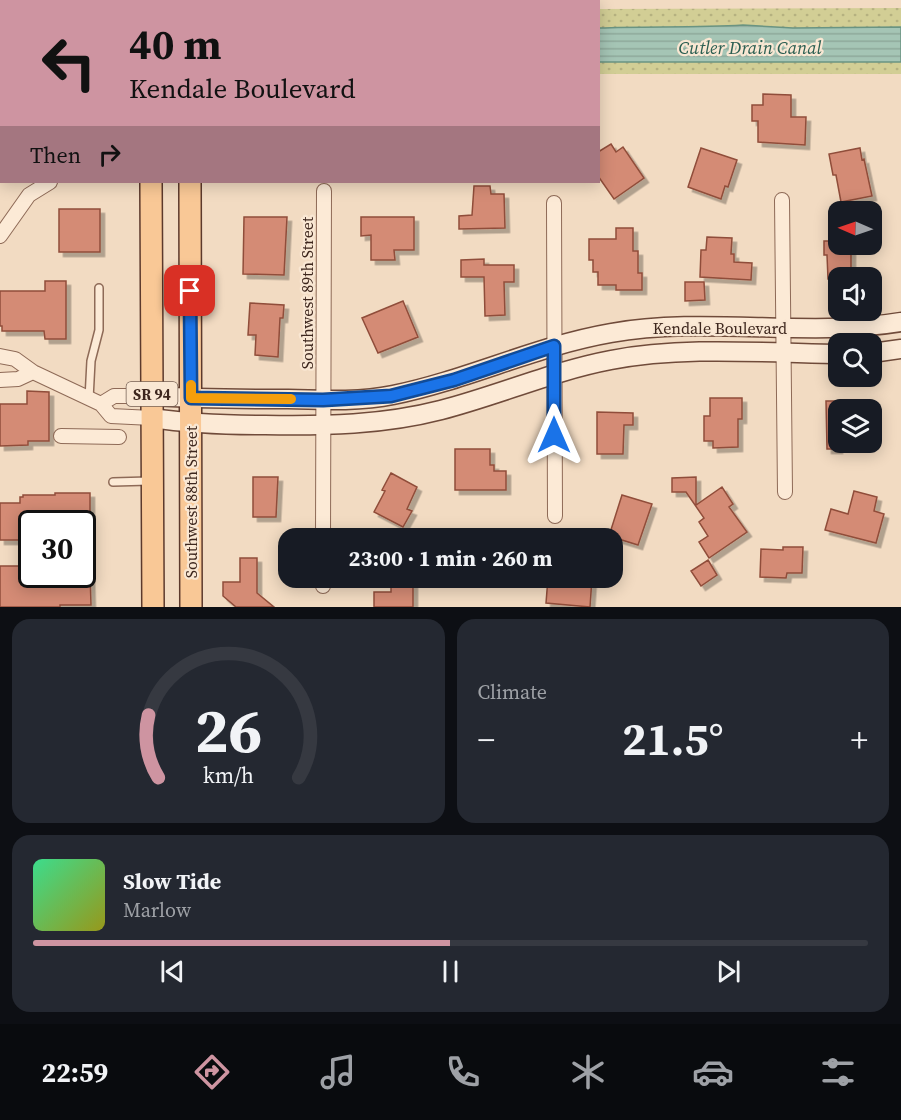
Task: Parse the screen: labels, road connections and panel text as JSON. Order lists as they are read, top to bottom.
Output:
{
  "streets": {
    "main road": ["SR 94", "Southwest 88th Street"],
    "street": ["Southwest 89th Street", "Kendale Boulevard"]
  },
  "crossings": [
    ["Southwest 89th Street", "Kendale Boulevard"],
    ["Kendale Boulevard", "SR 94"],
    ["Kendale Boulevard", "Southwest 88th Street"]
  ],
  "water": ["Cutler Drain Canal"],
  "north": "left",
  "page": {
    "turn": ["40 m", "Kendale Boulevard"],
    "then": "Then",
    "limit": "30",
    "trip": "23:00 · 1 min · 260 m",
    "tile": "Climate",
    "heat": ["−", "21.5°", "+"],
    "song": ["Slow Tide", "Marlow"],
    "tabs": "22:59",
    "gauge": ["26", "km/h"]
  }
}
